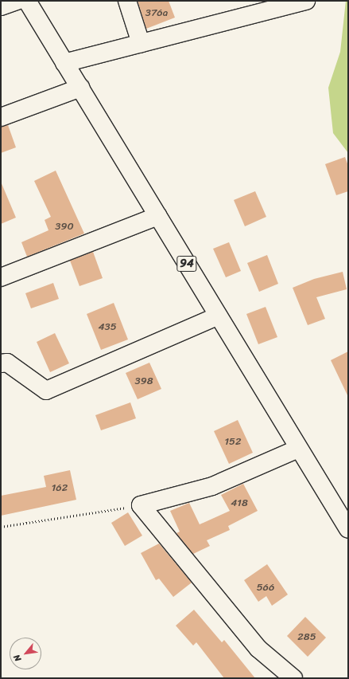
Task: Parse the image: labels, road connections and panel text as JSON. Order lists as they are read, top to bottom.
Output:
{
  "streets": {
    "main road": ["94"]
  },
  "house_numbers": [
    "376a",
    "390",
    "435",
    "398",
    "152",
    "162",
    "418",
    "566",
    "285"
  ],
  "north": "bottom left"
}
